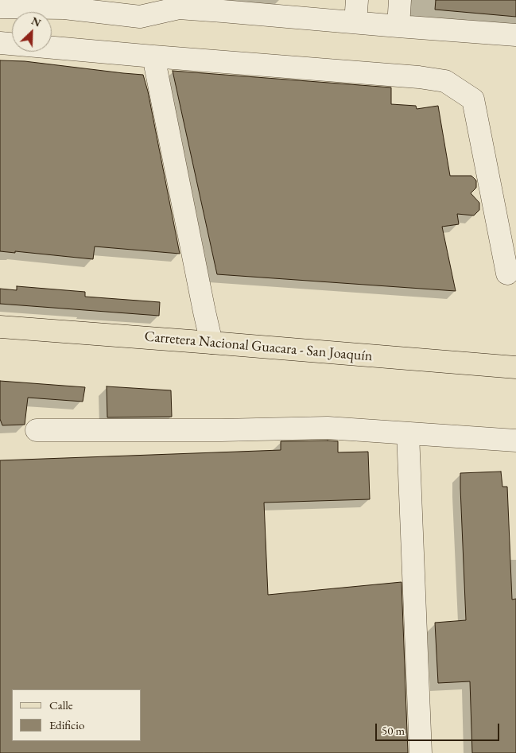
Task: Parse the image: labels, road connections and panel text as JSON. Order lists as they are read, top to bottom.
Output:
{
  "streets": {
    "main road": ["Carretera Nacional Guacara - San Joaquín"]
  },
  "legend": ["Calle", "Edificio"],
  "scale_bar": "50 m",
  "north": "top right"
}
